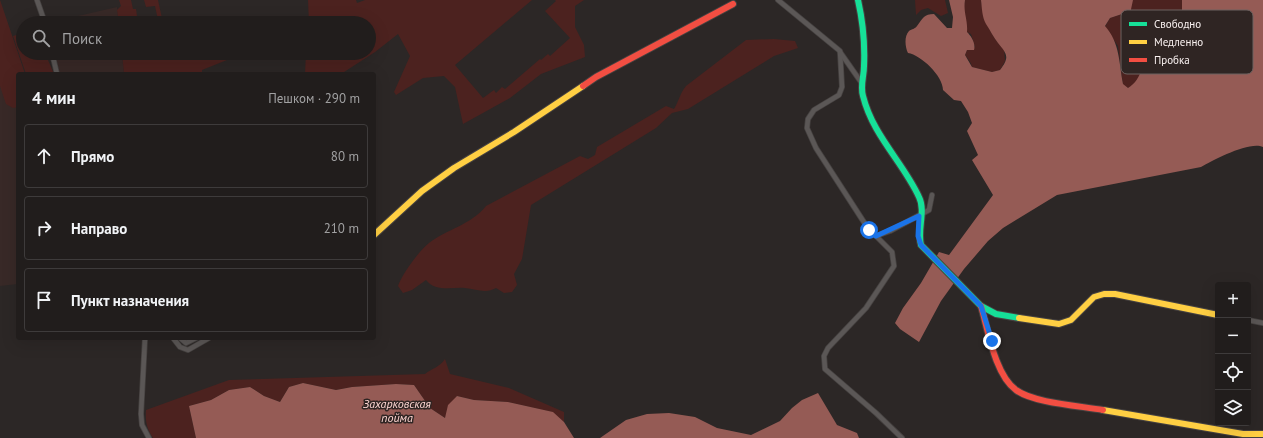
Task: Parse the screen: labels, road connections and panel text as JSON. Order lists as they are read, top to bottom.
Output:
{
  "water": ["Захарковская пойма"],
  "legend": ["Свободно", "Медленно", "Пробка"],
  "page": {
    "search": "Поиск",
    "heading": ["4 мин", "Пешком · 290 m"],
    "list": [
      ["Прямо", "80 m"],
      ["Направо", "210 m"],
      "Пункт назначения"
    ],
    "map_buttons": ["+", "−"]
  }
}
